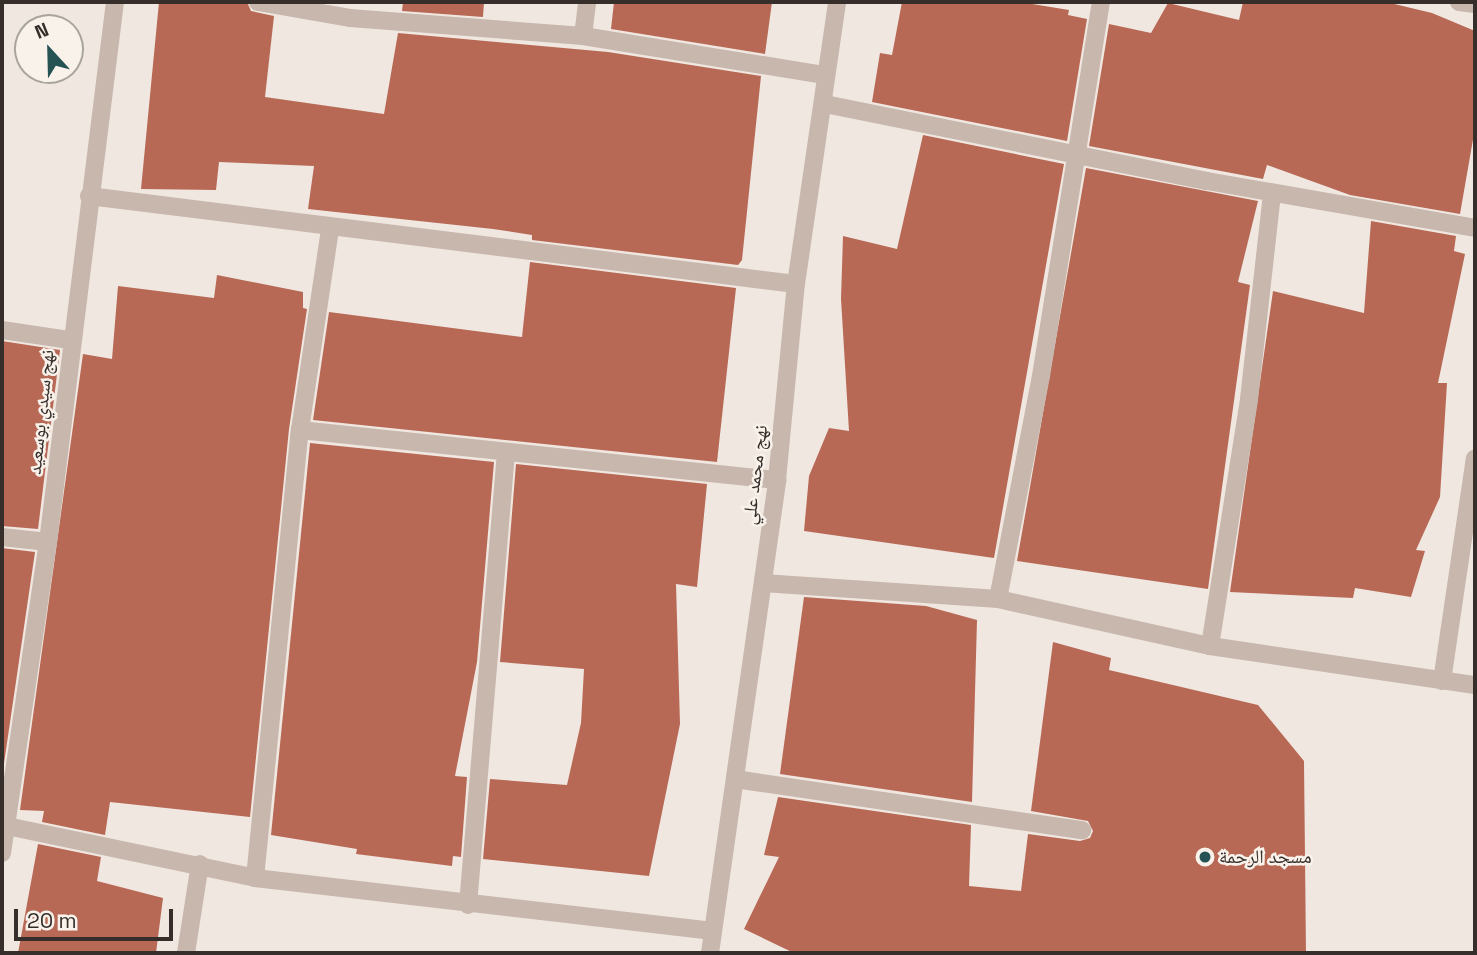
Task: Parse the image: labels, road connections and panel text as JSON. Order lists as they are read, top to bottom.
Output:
{
  "streets": {
    "street": ["نهج سيدي بوسعيد", "نهج محمد علي"]
  },
  "places": ["مسجد الرحمة"],
  "scale_bar": "20 m",
  "north": "top"
}
